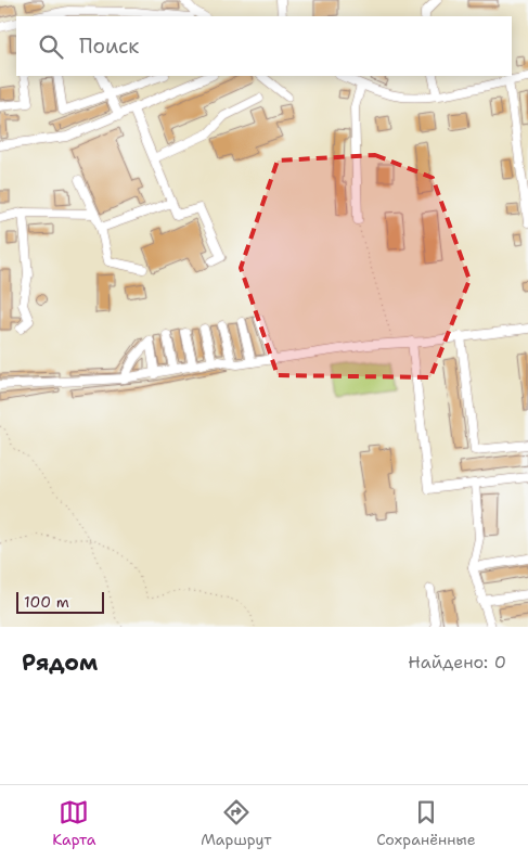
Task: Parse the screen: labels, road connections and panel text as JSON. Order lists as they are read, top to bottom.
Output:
{
  "scale_bar": "100 m",
  "page": {
    "search": "Поиск",
    "scale": "100 m",
    "heading": ["Рядом", "Найдено: 0"],
    "nav": ["Карта", "Маршрут", "Сохранённые"]
  }
}
